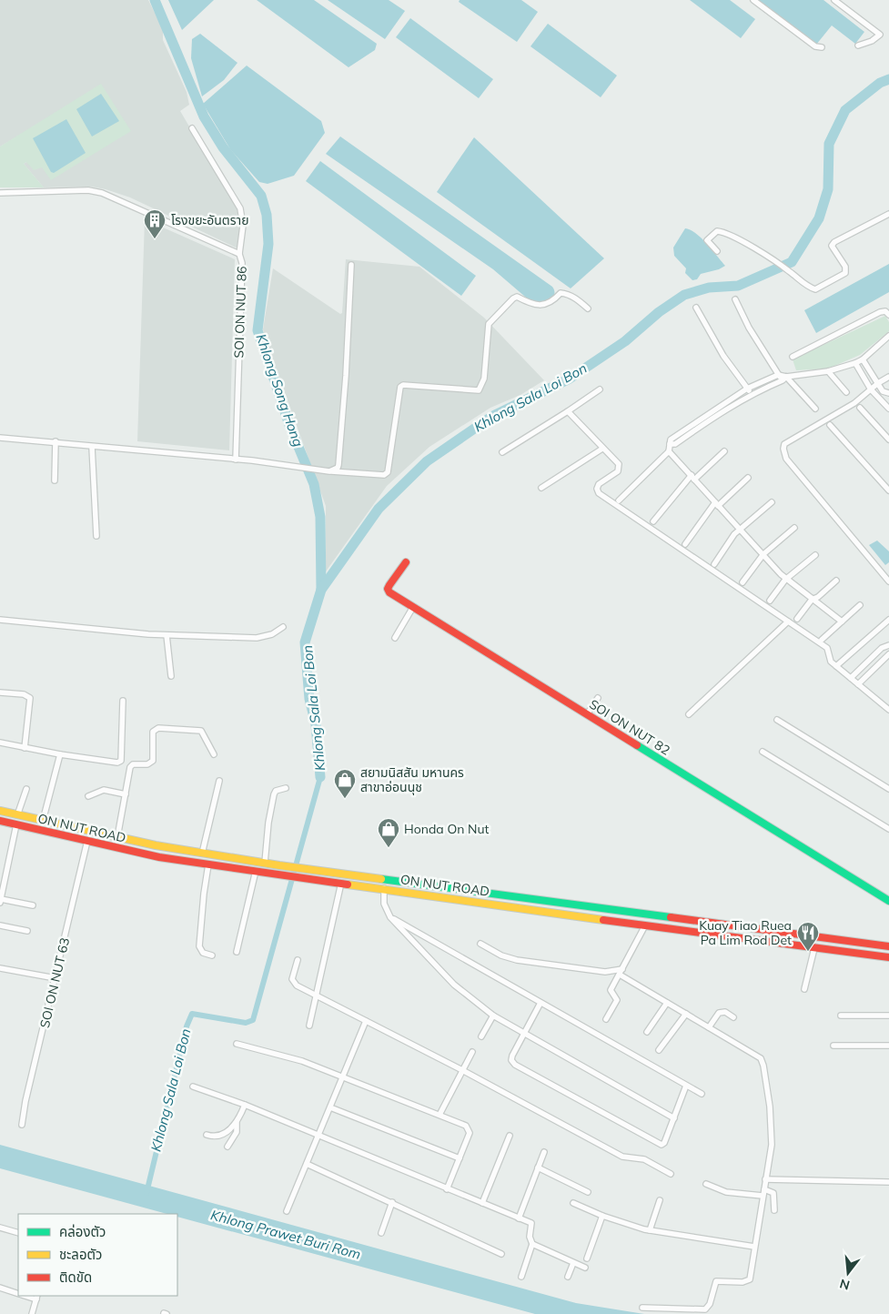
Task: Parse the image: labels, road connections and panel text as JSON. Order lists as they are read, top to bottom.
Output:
{
  "streets": {
    "main road": ["SOI ON NUT 82", "ON NUT ROAD"],
    "street": ["SOI ON NUT 86", "SOI ON NUT 63"]
  },
  "crossings": [
    ["ON NUT ROAD", "SOI ON NUT 63"]
  ],
  "water": ["Khlong Song Hong", "Khlong Sala Loi Bon", "Khlong Prawet Buri Rom"],
  "places": {
    "building": ["โรงขยะอันตราย"],
    "shop": ["สยามนิสสัน มหานคร สาขาอ่อนนุช", "Honda On Nut"],
    "restaurant": ["Kuay Tiao Ruea Pa Lim Rod Det"]
  },
  "legend": ["คล่องตัว", "ชะลอตัว", "ติดขัด"],
  "north": "bottom"
}
